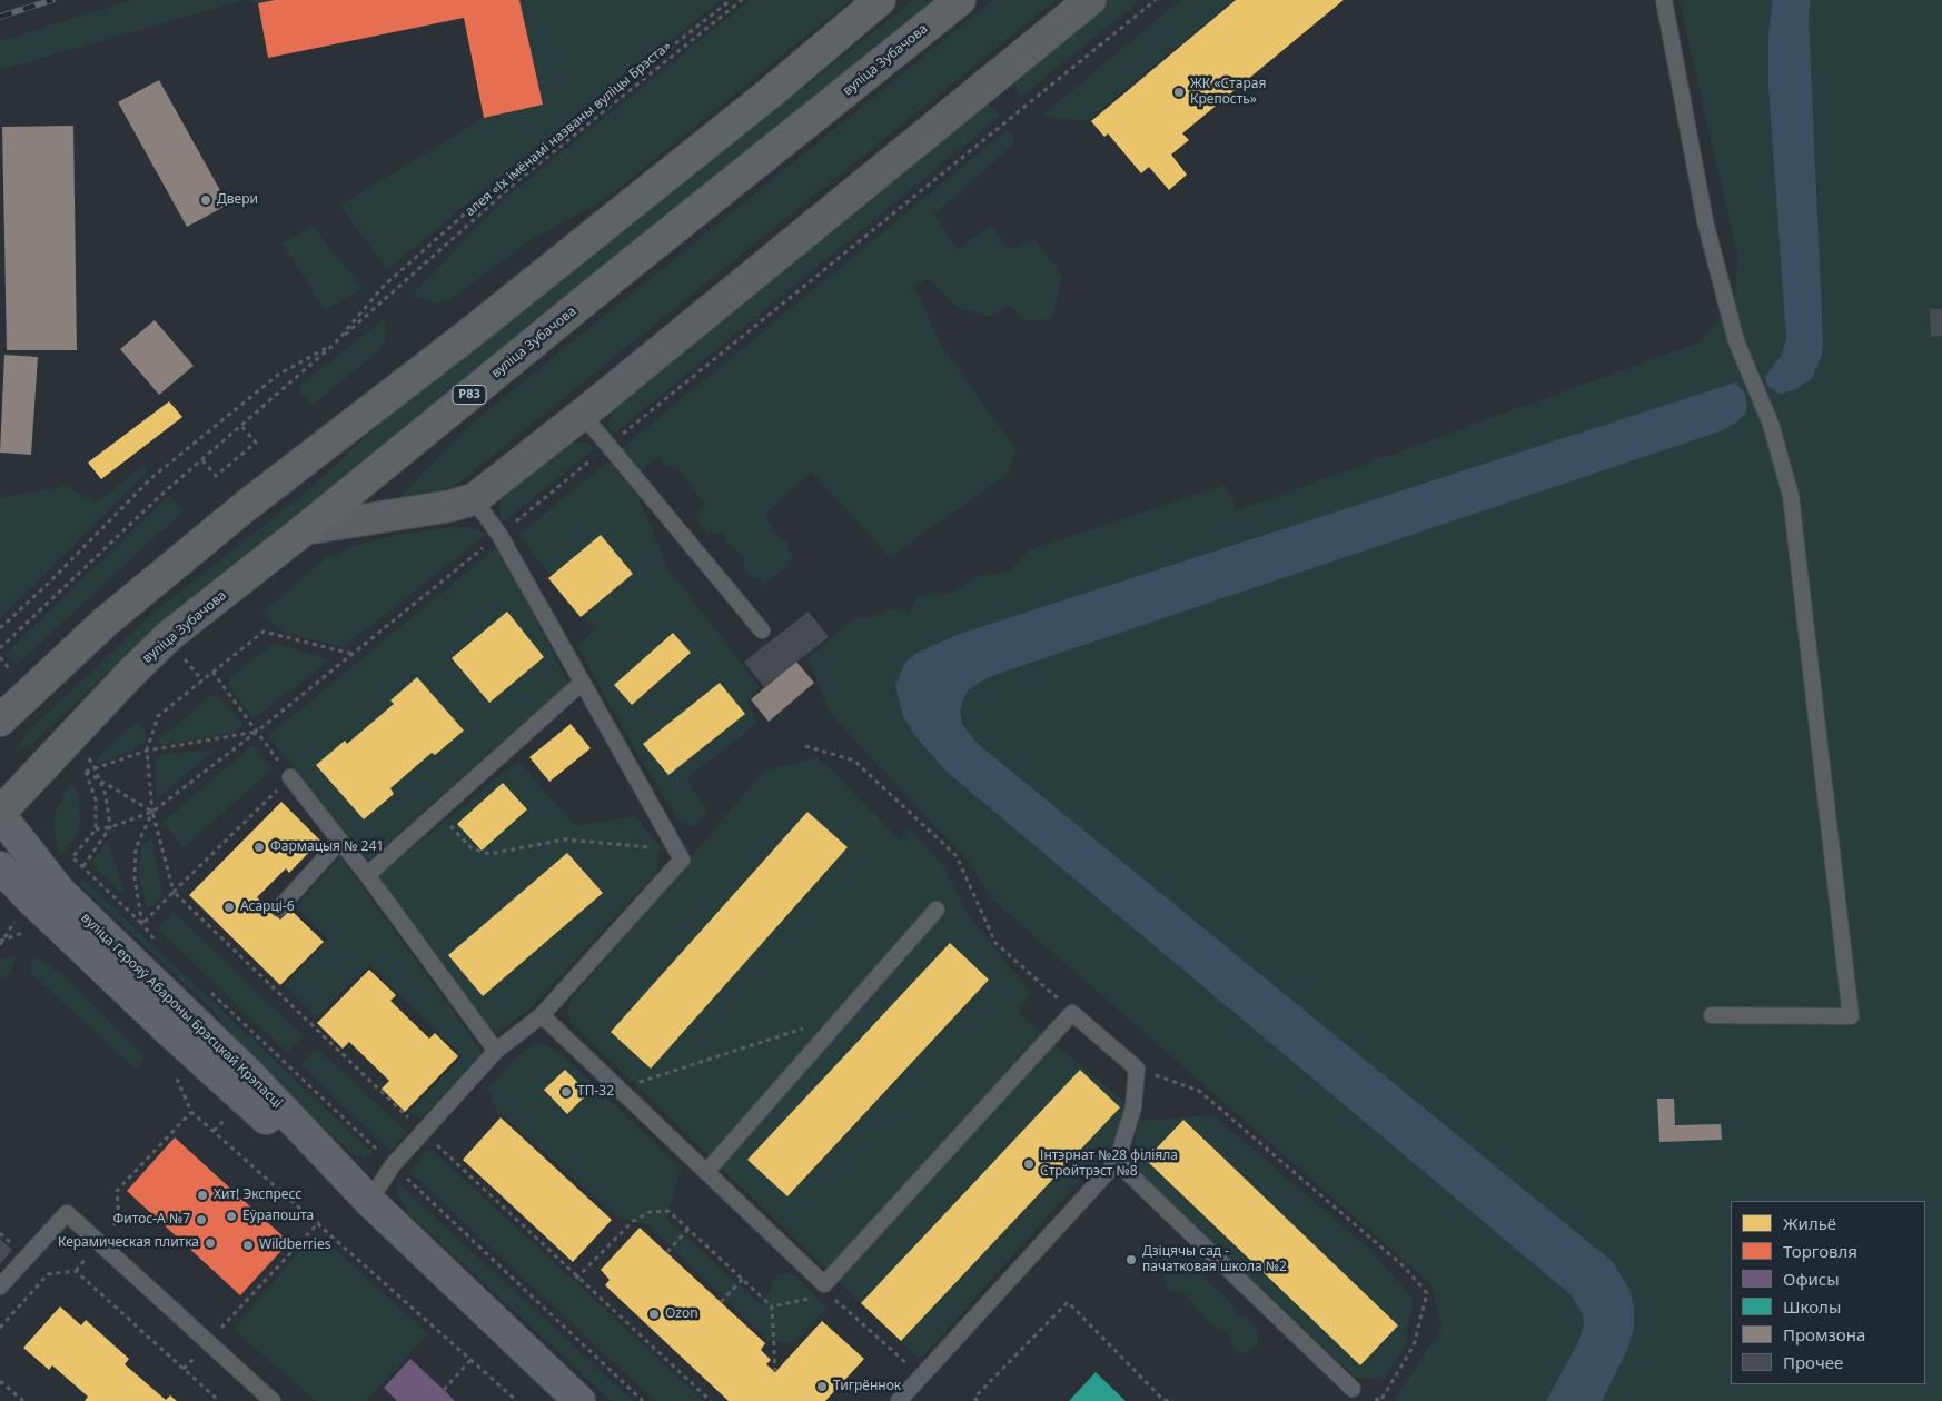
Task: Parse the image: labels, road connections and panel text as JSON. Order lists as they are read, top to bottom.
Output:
{
  "streets": {
    "highway": ["вуліца Зубачова", "Р83"],
    "main road": ["вуліца Герояў Абароны Брэсцкай Крэпасці"],
    "path": ["алея «Іх імёнамі названы вуліцы Брэста»"]
  },
  "crossings": [
    ["вуліца Зубачова", "вуліца Герояў Абароны Брэсцкай Крэпасці"]
  ],
  "places": [
    "ЖК «Старая Крепость»",
    "Двери",
    "Фармацыя № 241",
    "Асарці-6",
    "ТП-32",
    "Інтэрнат №28 фiлiяла Стройтрэст №8",
    "Хит! Экспресс",
    "Еўрапошта",
    "Фитос-А №7",
    "Керамическая плитка",
    "Wildberries",
    "Дзіцячы сад - пачатковая школа №2",
    "Ozon",
    "Тигрённок"
  ],
  "legend": [
    "Жильё",
    "Торговля",
    "Офисы",
    "Школы",
    "Промзона",
    "Прочее"
  ]
}
